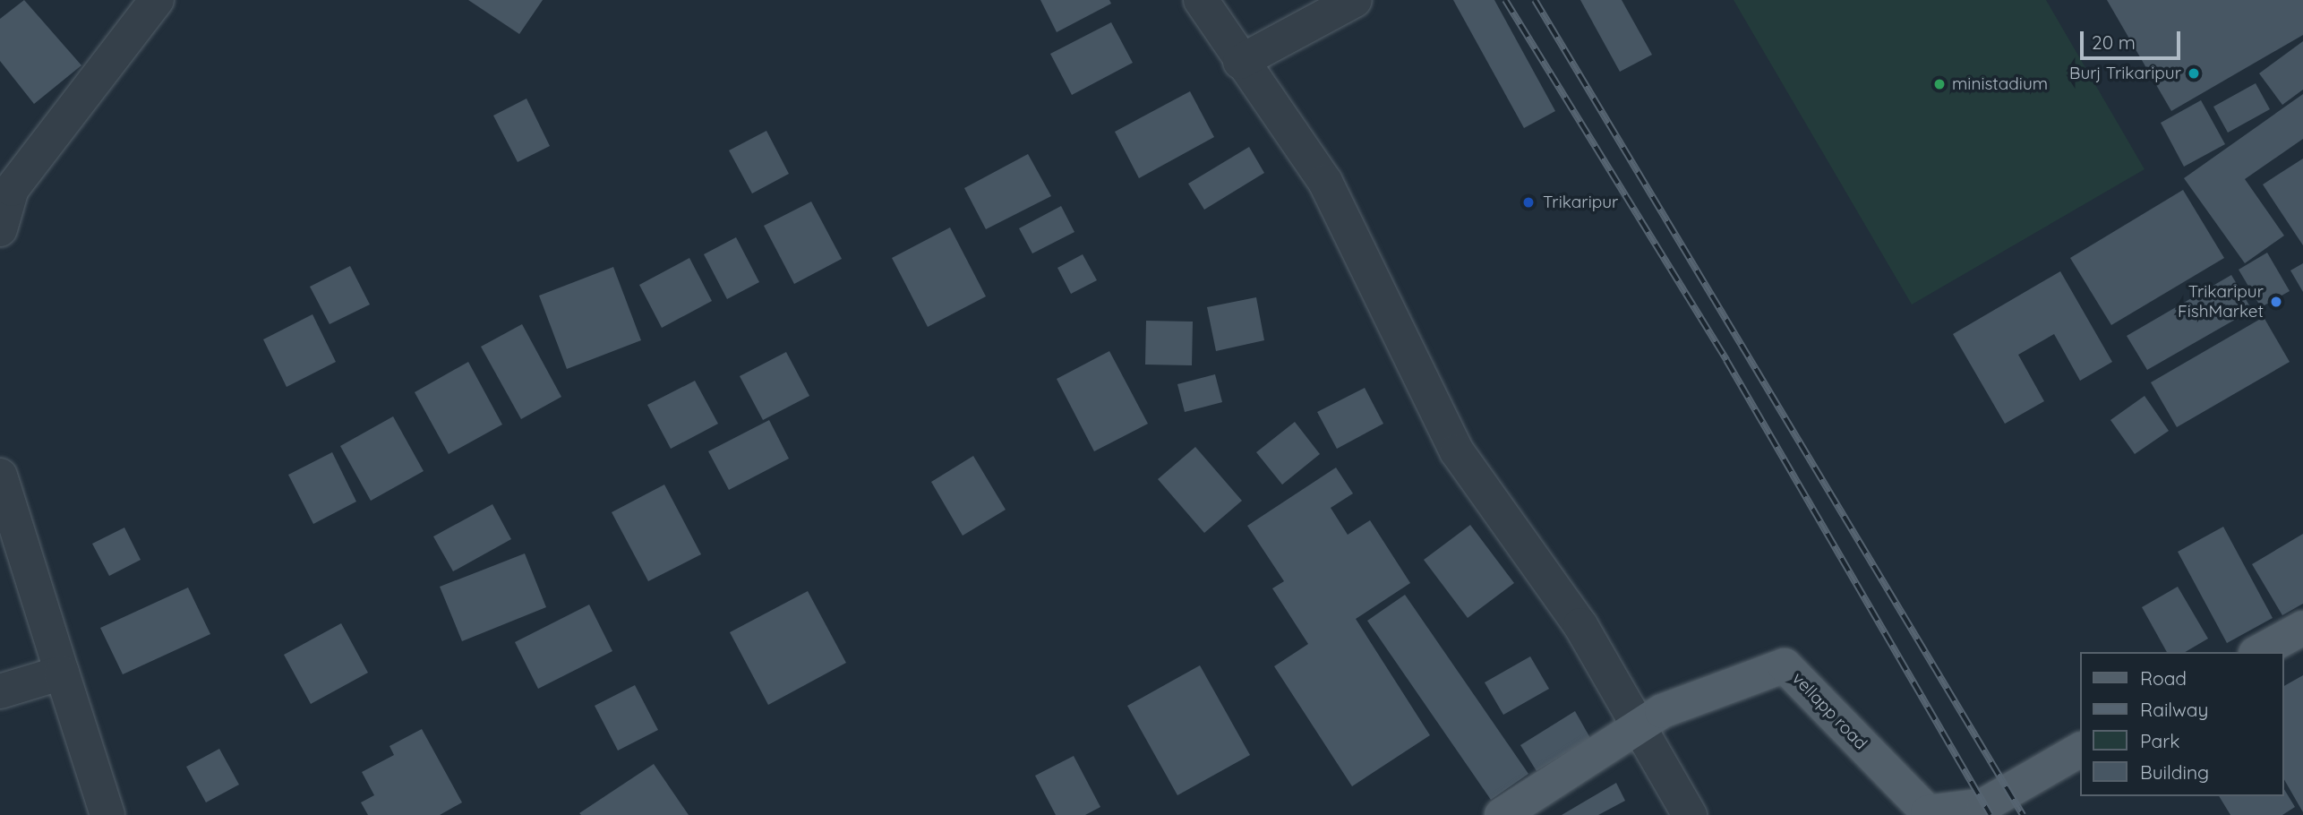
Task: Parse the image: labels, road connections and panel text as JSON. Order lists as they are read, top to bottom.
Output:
{
  "streets": {
    "main road": ["vellapp road"]
  },
  "places": [
    "Burj Trikaripur",
    "ministadium",
    "Trikaripur",
    "Trikaripur FishMarket"
  ],
  "legend": [
    "Road",
    "Railway",
    "Park",
    "Building"
  ],
  "scale_bar": "20 m"
}
